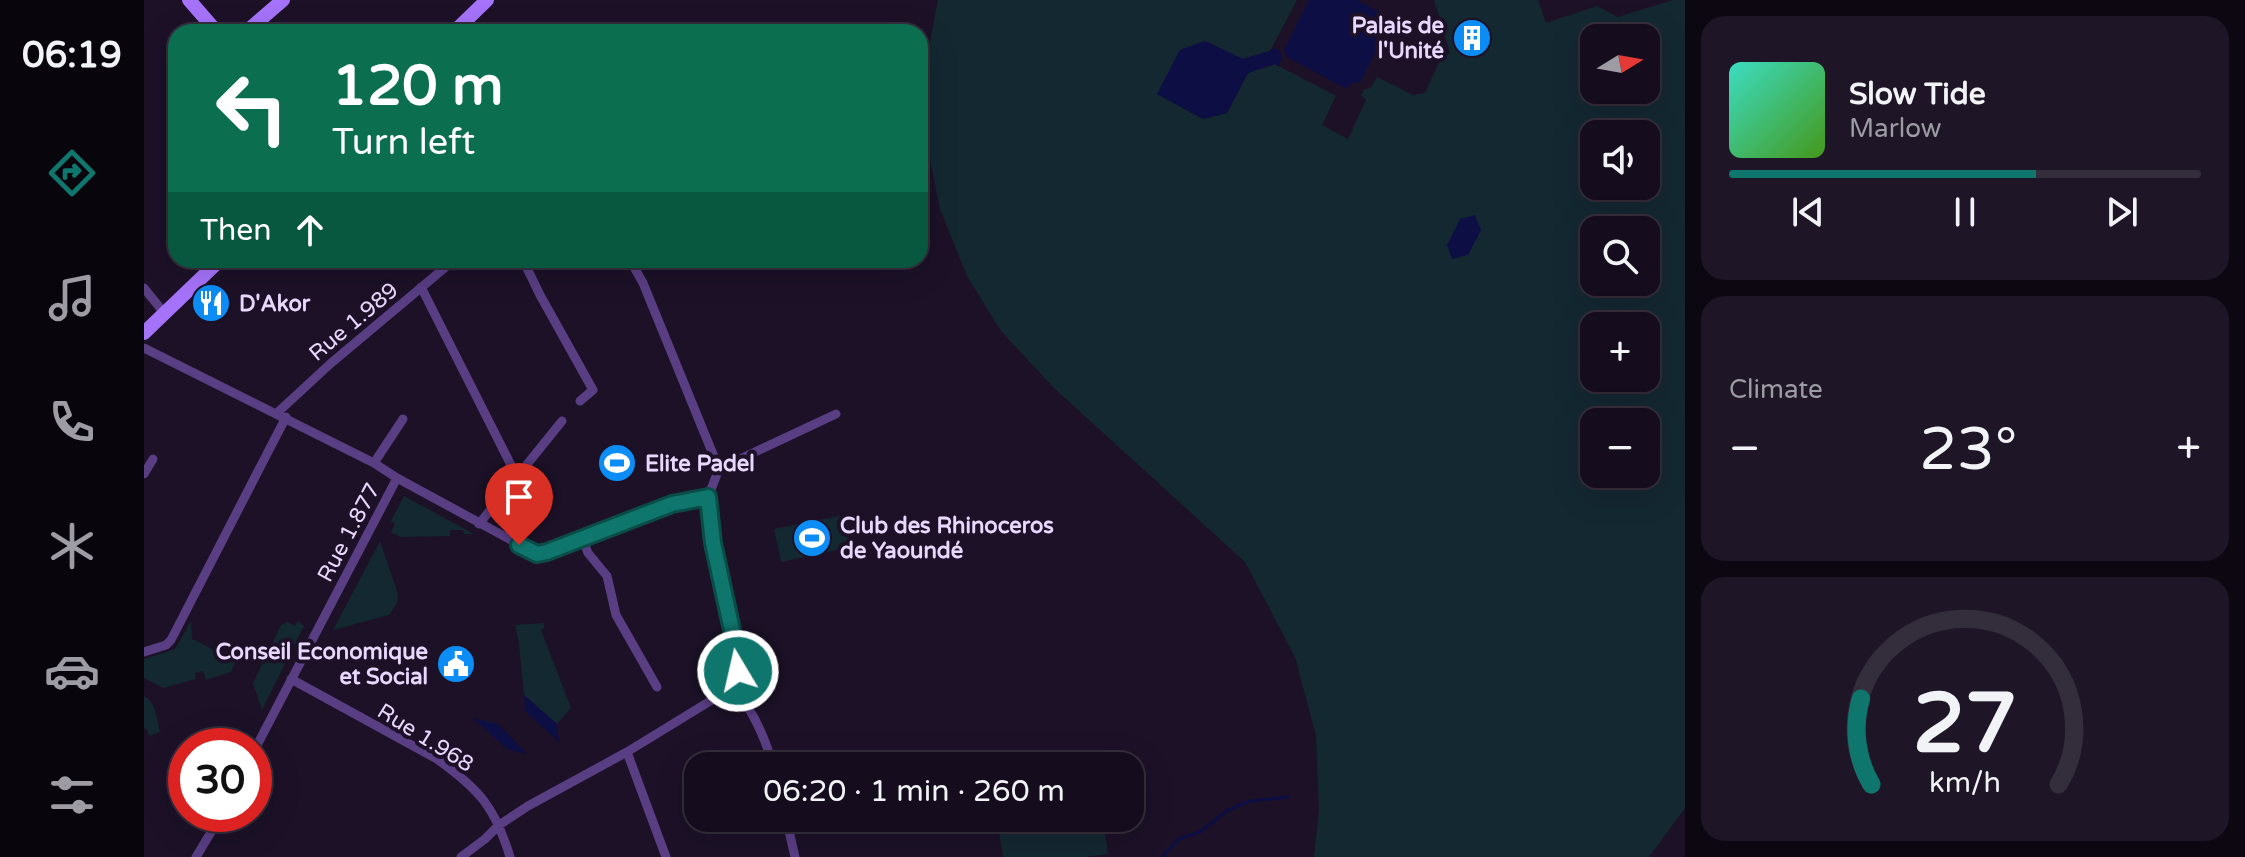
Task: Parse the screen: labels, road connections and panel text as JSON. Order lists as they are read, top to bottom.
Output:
{
  "streets": {
    "street": ["Rue 1.989", "Rue 1.877", "Rue 1.968"]
  },
  "crossings": [
    ["Rue 1.989", "Rue 1.877"],
    ["Rue 1.877", "Rue 1.968"]
  ],
  "places": {
    "building": ["Palais de l'Unité"],
    "restaurant": ["D'Akor"],
    "sports": ["Elite Padel", "Club des Rhinoceros de Yaoundé"],
    "public building": ["Conseil Economique et Social"]
  },
  "north": "right",
  "page": {
    "tabs": "06:19",
    "map_buttons": ["+", "−"],
    "turn": ["120 m", "Turn left"],
    "song": ["Slow Tide", "Marlow"],
    "then": "Then",
    "tile": "Climate",
    "heat": ["−", "23°", "+"],
    "limit": "30",
    "trip": "06:20 · 1 min · 260 m",
    "gauge": ["27", "km/h"]
  }
}
